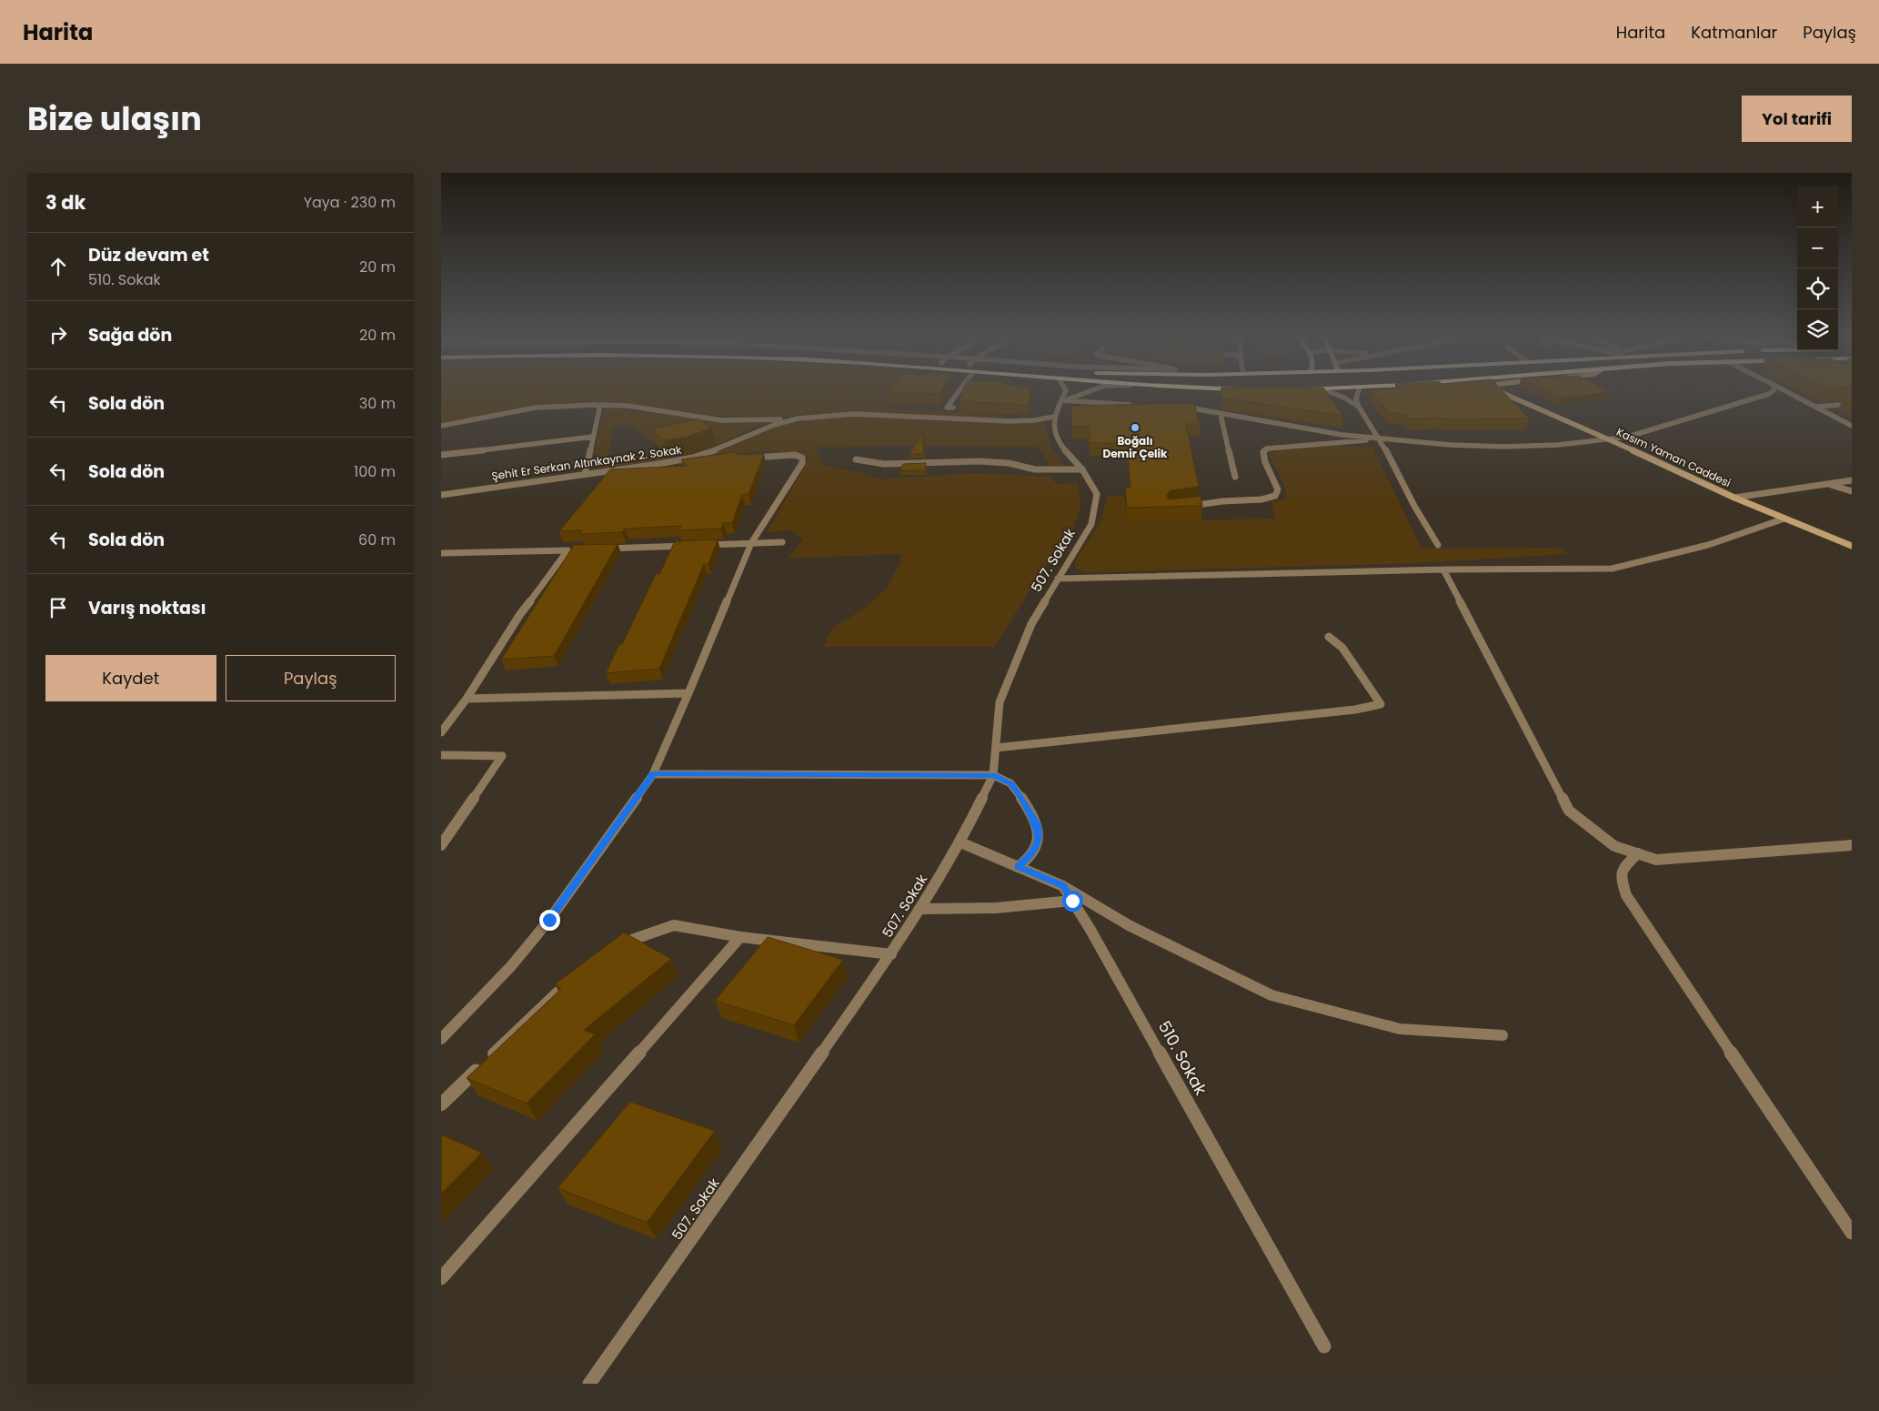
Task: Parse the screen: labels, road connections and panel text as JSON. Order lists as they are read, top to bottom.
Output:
{
  "streets": {
    "street": [
      "Kasım Yaman Caddesi",
      "Şehit Er Serkan Altınkaynak 2. Sokak",
      "507. Sokak",
      "510. Sokak"
    ]
  },
  "crossings": [
    ["Şehit Er Serkan Altınkaynak 2. Sokak", "507. Sokak"]
  ],
  "places": ["Boğalı Demir Çelik"],
  "page": {
    "header": "Harita",
    "nav": ["Harita", "Katmanlar", "Paylaş"],
    "title": "Bize ulaşın",
    "buttons": [
      "Yol tarifi",
      ["Kaydet", "Paylaş"]
    ],
    "heading": ["3 dk", "Yaya · 230 m"],
    "map_buttons": ["+", "−"],
    "list": [
      ["Düz devam et", "510. Sokak", "20 m"],
      ["Sağa dön", "20 m"],
      ["Sola dön", "30 m"],
      ["Sola dön", "100 m"],
      ["Sola dön", "60 m"],
      "Varış noktası"
    ]
  }
}
